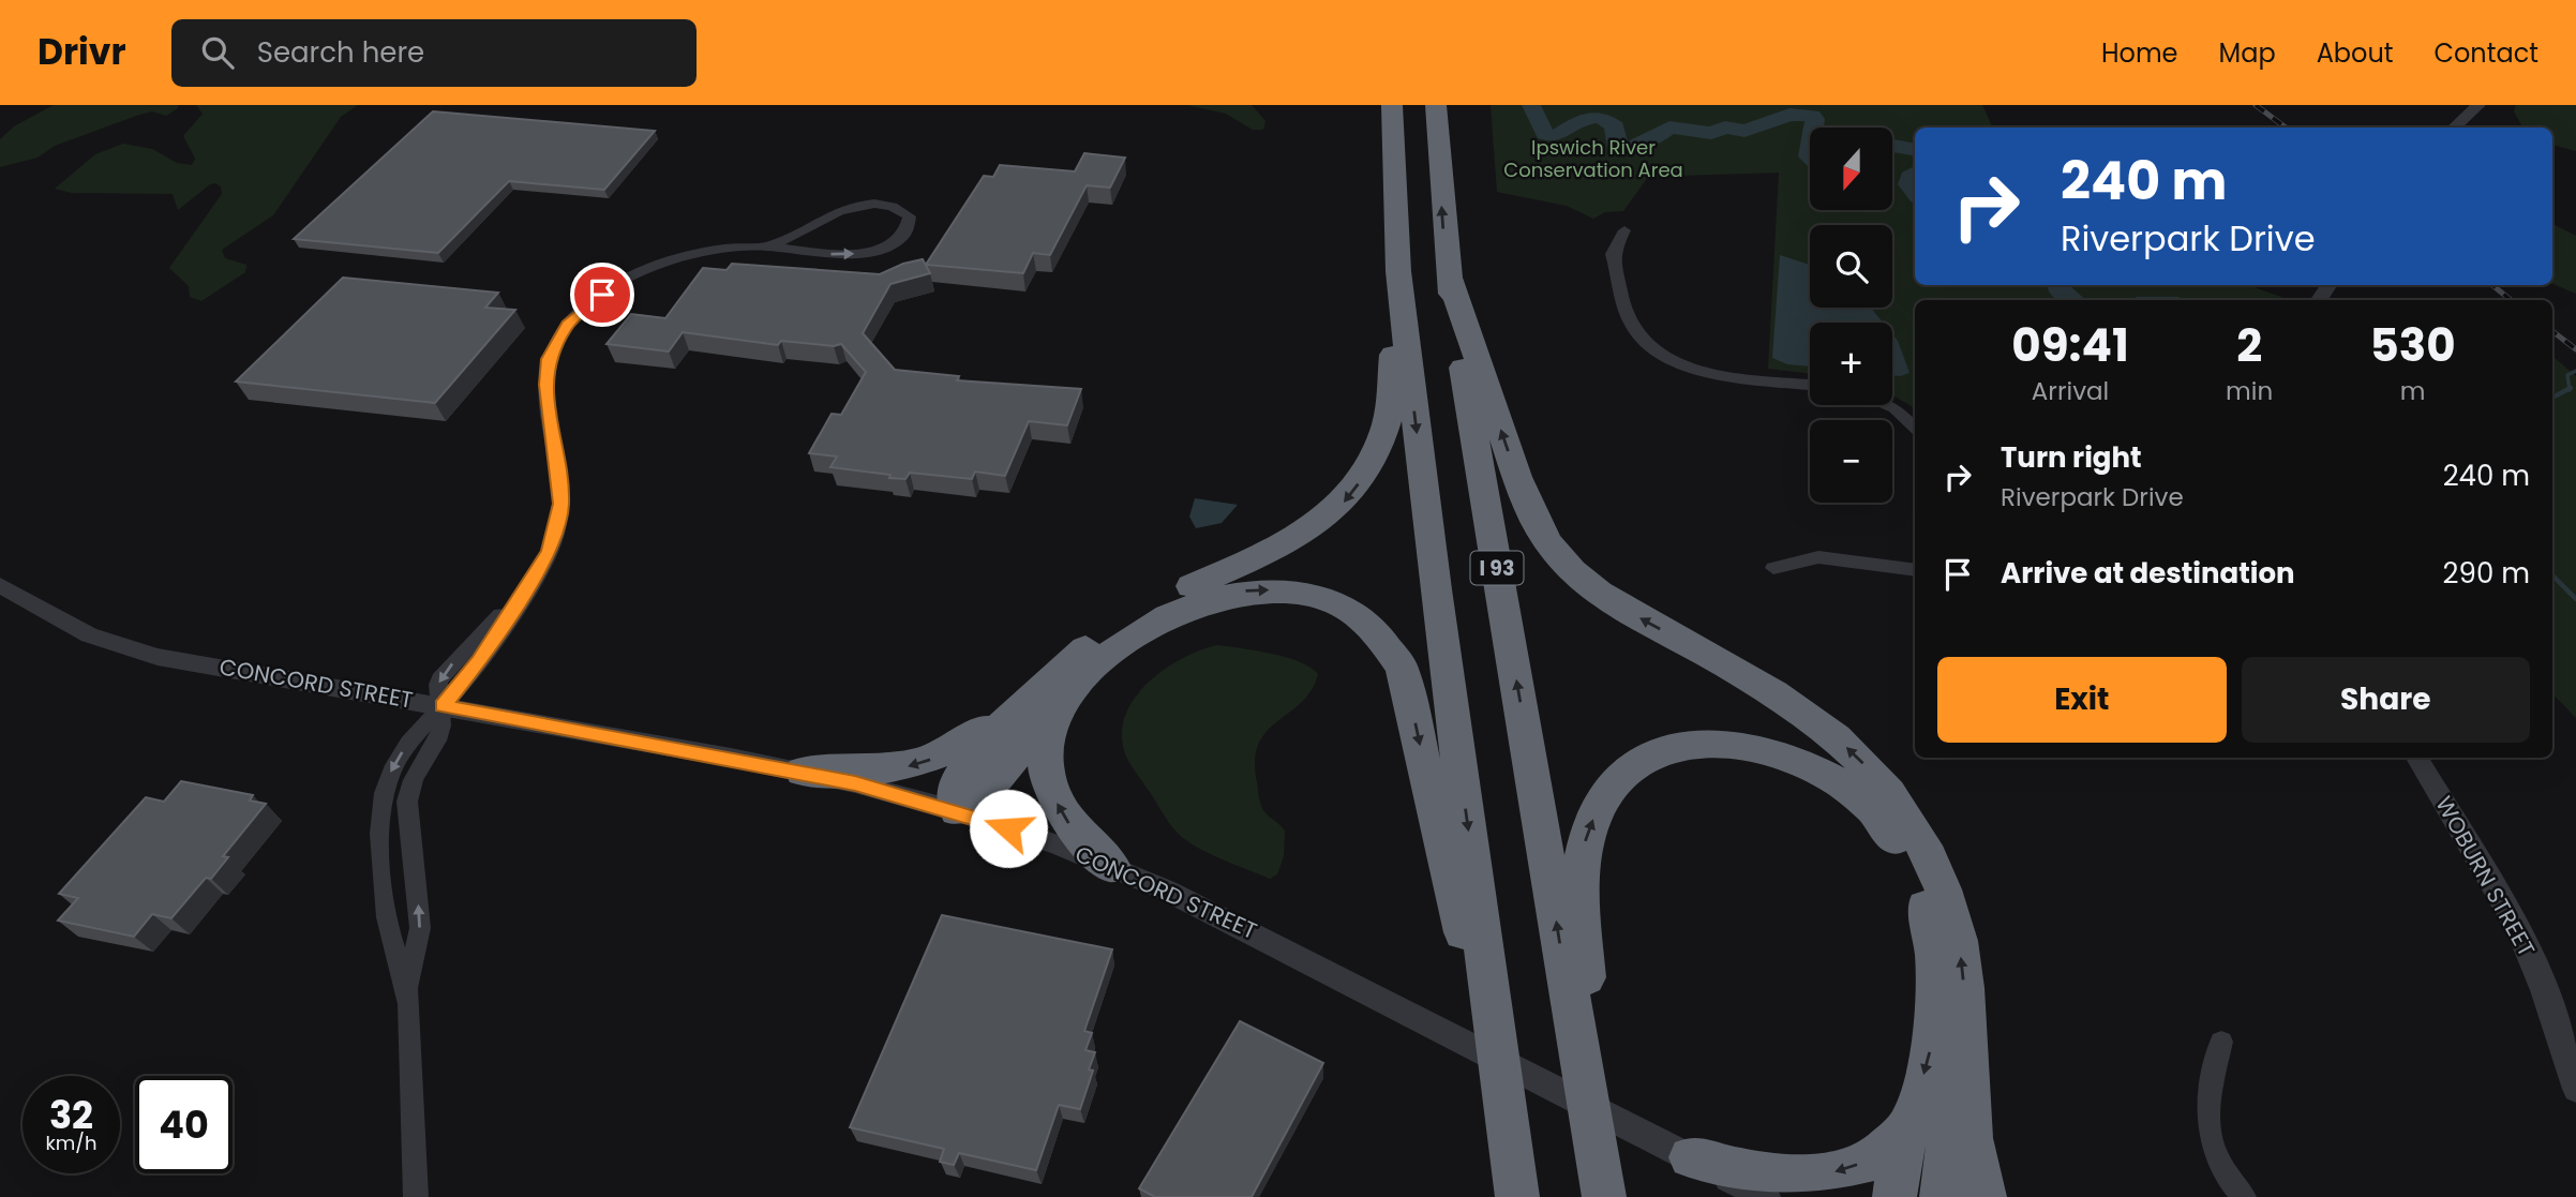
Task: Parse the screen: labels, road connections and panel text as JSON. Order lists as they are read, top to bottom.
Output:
{
  "streets": {
    "highway": ["I 93"],
    "street": ["CONCORD STREET", "WOBURN STREET"]
  },
  "parks": ["Ipswich River Conservation Area"],
  "north": "bottom",
  "page": {
    "header": "Drivr",
    "search": "Search here",
    "nav": [
      "Home",
      "Map",
      "About",
      "Contact"
    ],
    "map_buttons": ["+", "−"],
    "turn": ["240 m", "Riverpark Drive"],
    "eta": [
      "09:41",
      "Arrival",
      "2",
      "min",
      "530",
      "m"
    ],
    "list": [
      {
        "name": "Turn right",
        "note": "Riverpark Drive",
        "value": "240 m"
      },
      {
        "name": "Arrive at destination",
        "value": "290 m"
      }
    ],
    "buttons": ["Exit", "Share"],
    "speed": "32 km/h",
    "limit": "40"
  }
}
